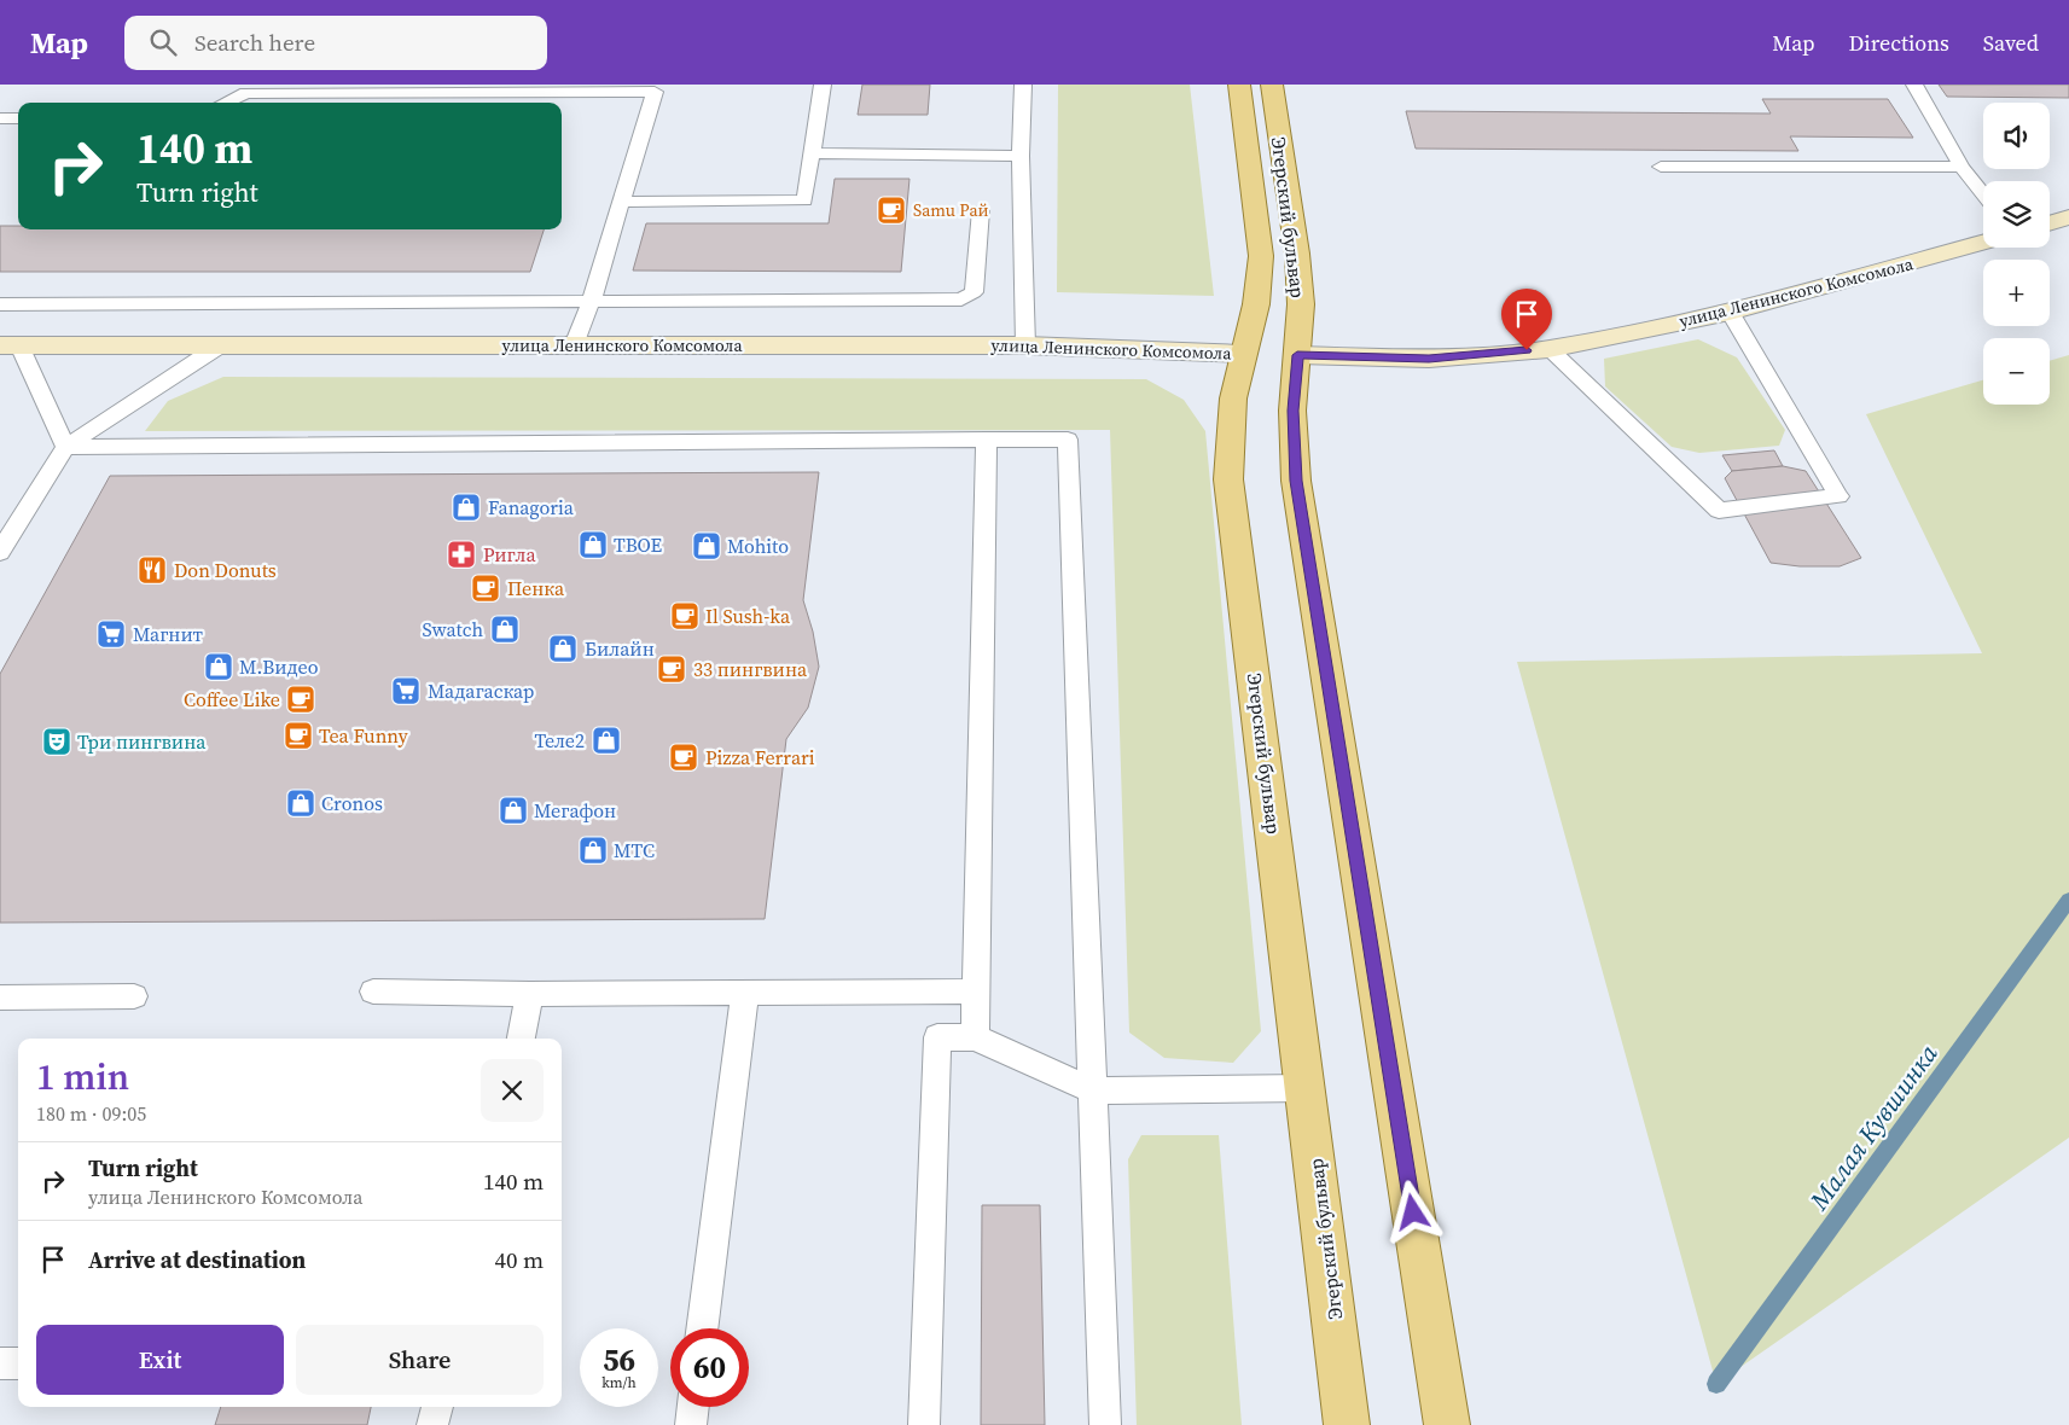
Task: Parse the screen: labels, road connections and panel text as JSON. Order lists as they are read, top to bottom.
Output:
{
  "streets": {
    "main road": ["Эгерский бульвар", "улица Ленинского Комсомола"]
  },
  "crossings": [
    ["Эгерский бульвар", "улица Ленинского Комсомола"]
  ],
  "water": ["Малая Кувшинка"],
  "places": {
    "cafe": [
      "Samu Рай",
      "Пенка",
      "Il Sush-ka",
      "33 пингвина",
      "Coffee Like",
      "Tea Funny",
      "Pizza Ferrari"
    ],
    "shop": [
      "Fanagoria",
      "ТВОЕ",
      "Mohito",
      "Swatch",
      "Билайн",
      "М.Видео",
      "Теле2",
      "Cronos",
      "Мегафон",
      "МТС"
    ],
    "pharmacy": ["Ригла"],
    "restaurant": ["Don Donuts"],
    "supermarket": ["Магнит", "Мадагаскар"],
    "theatre": ["Три пингвина"]
  },
  "page": {
    "header": "Map",
    "search": "Search here",
    "nav": ["Map", "Directions", "Saved"],
    "map_buttons": ["+", "−"],
    "turn": ["140 m", "Turn right"],
    "heading": ["1 min", "180 m · 09:05"],
    "list": [
      {
        "name": "Turn right",
        "note": "улица Ленинского Комсомола",
        "value": "140 m"
      },
      {
        "name": "Arrive at destination",
        "value": "40 m"
      }
    ],
    "buttons": ["Exit", "Share"],
    "speed": "56 km/h",
    "limit": "60"
  }
}
